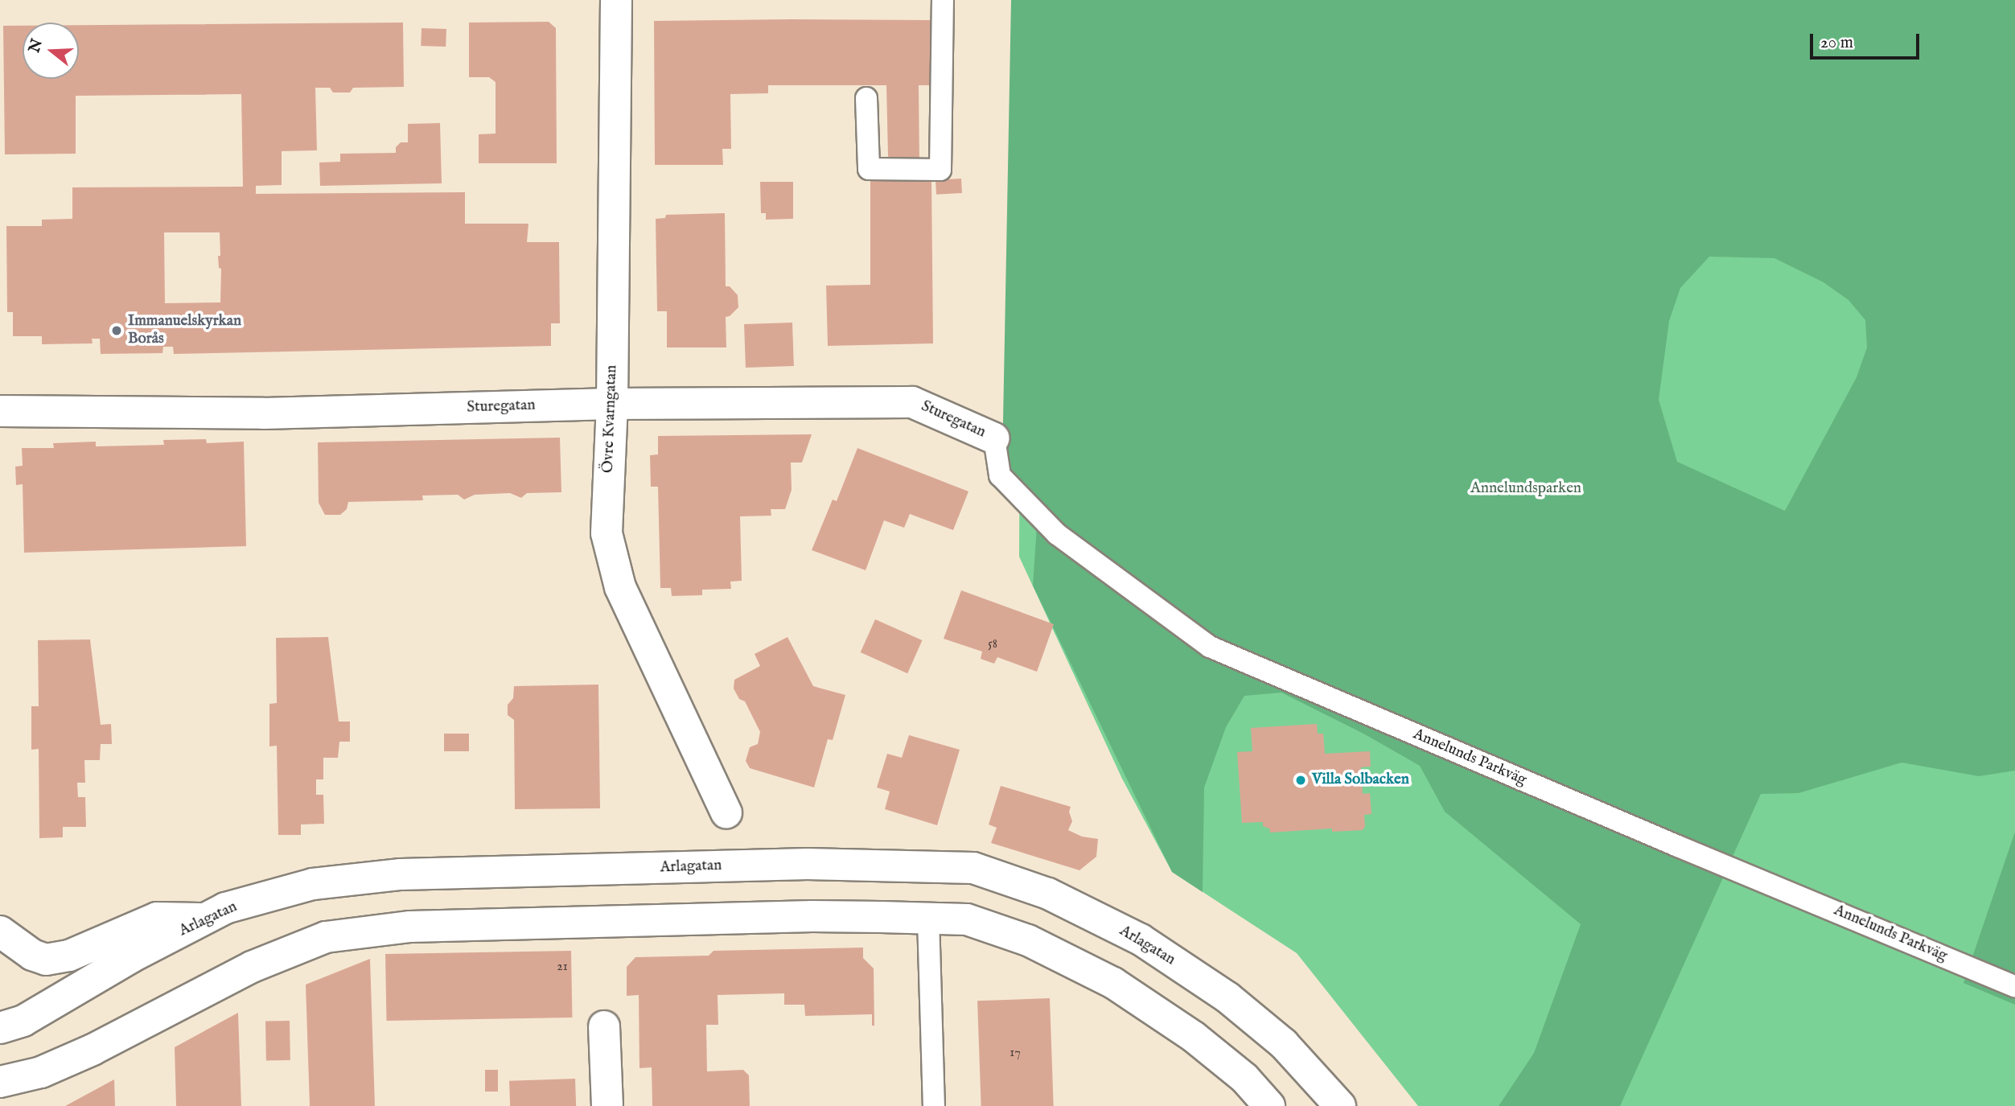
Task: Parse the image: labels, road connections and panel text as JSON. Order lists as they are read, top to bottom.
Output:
{
  "streets": {
    "main road": ["Sturegatan", "Övre Kvarngatan", "Arlagatan"],
    "lane": ["Annelunds Parkväg"]
  },
  "crossings": [
    ["Sturegatan", "Övre Kvarngatan"],
    ["Sturegatan", "Annelunds Parkväg"]
  ],
  "parks": ["Annelundsparken"],
  "places": ["Immanuelskyrkan Borås", "Villa Solbacken"],
  "house_numbers": ["58", "21", "17"],
  "scale_bar": "20 m",
  "north": "left"
}
